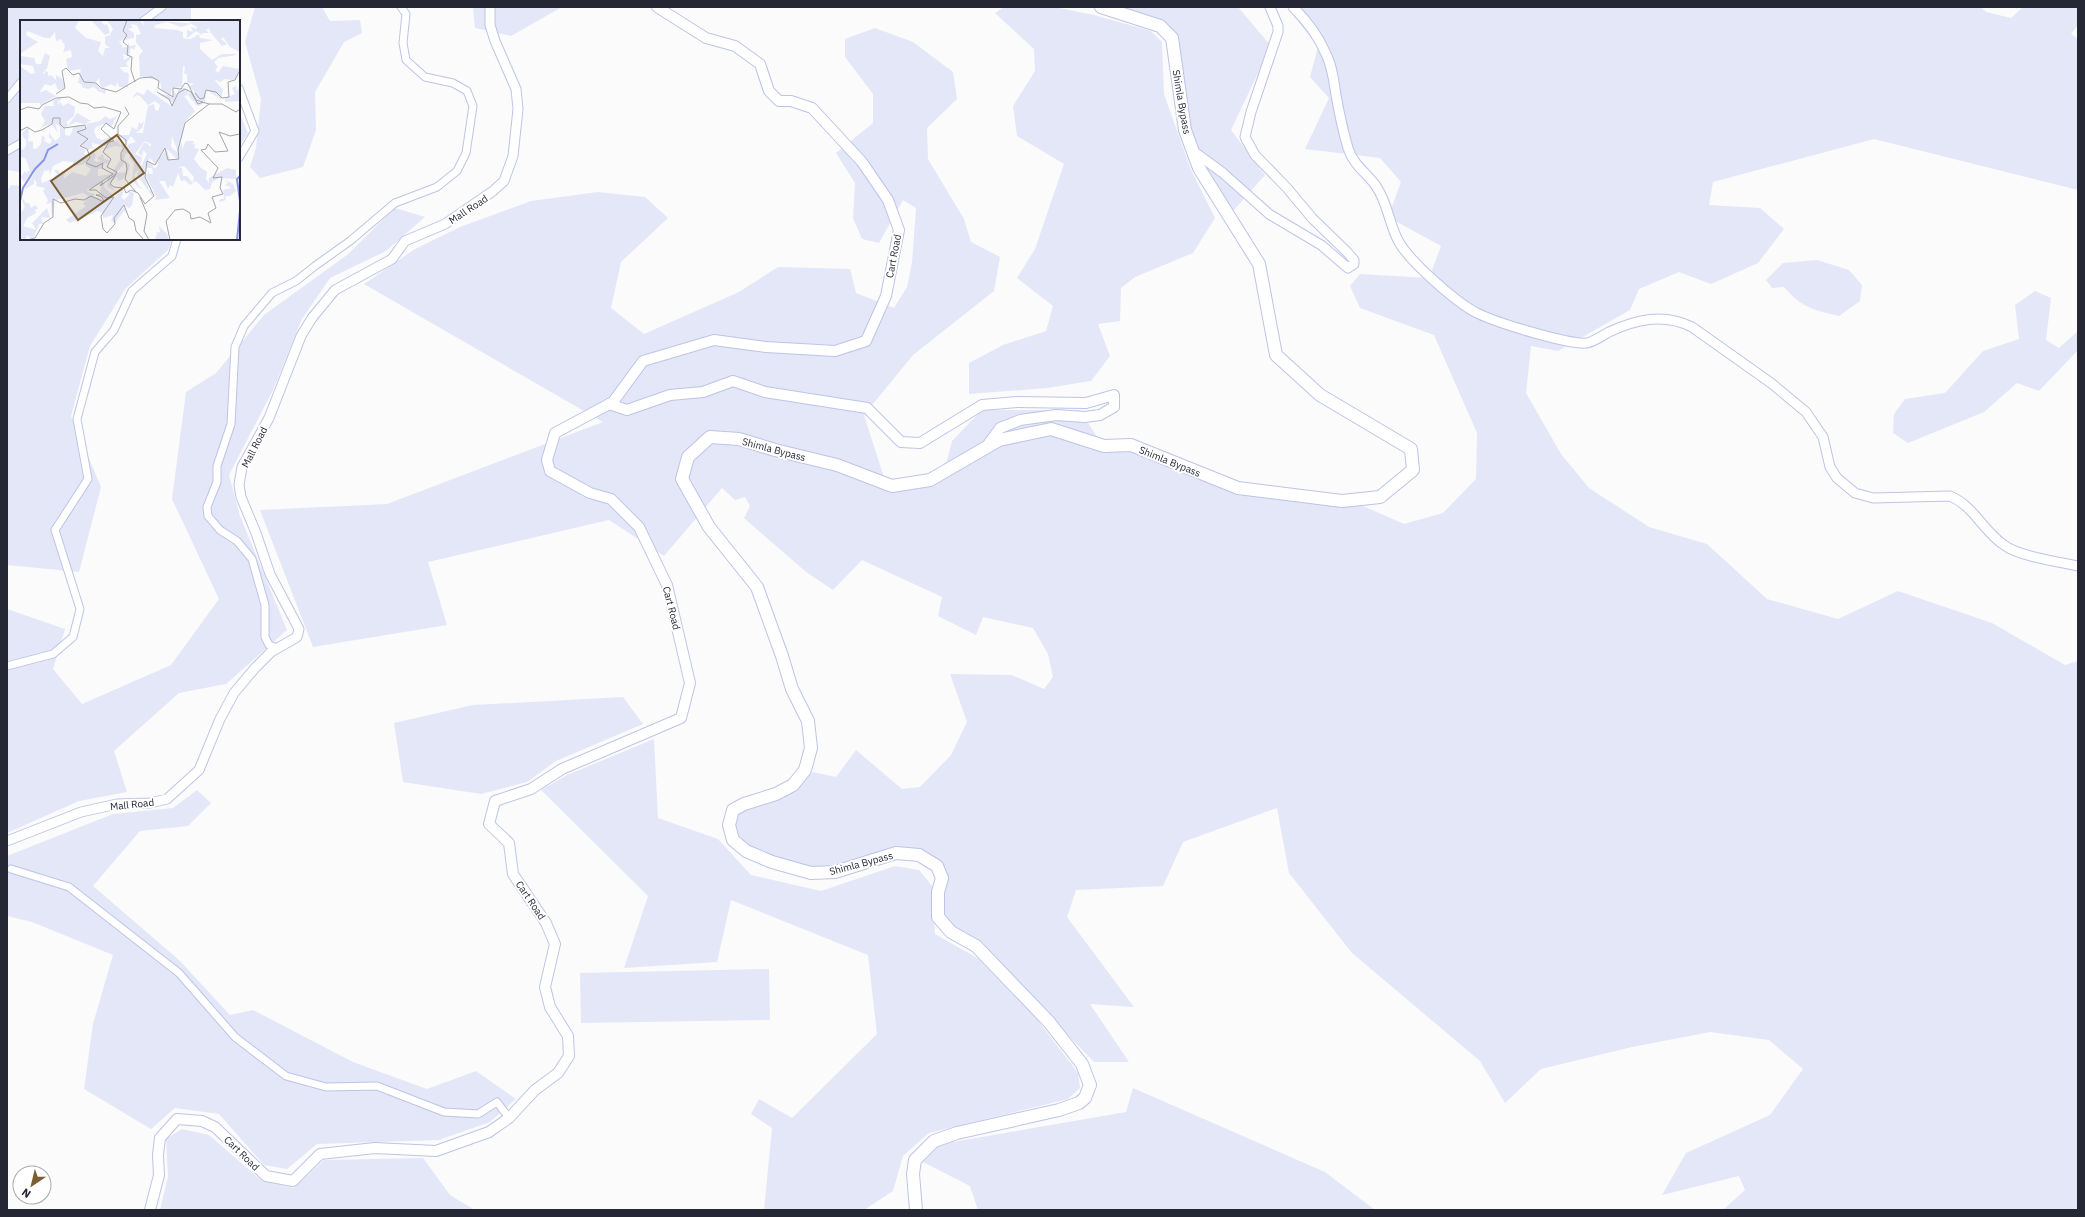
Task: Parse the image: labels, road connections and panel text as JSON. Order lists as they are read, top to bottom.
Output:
{
  "streets": {
    "highway": ["Shimla Bypass"],
    "main road": ["Cart Road"],
    "street": ["Mall Road"]
  },
  "north": "bottom left"
}
